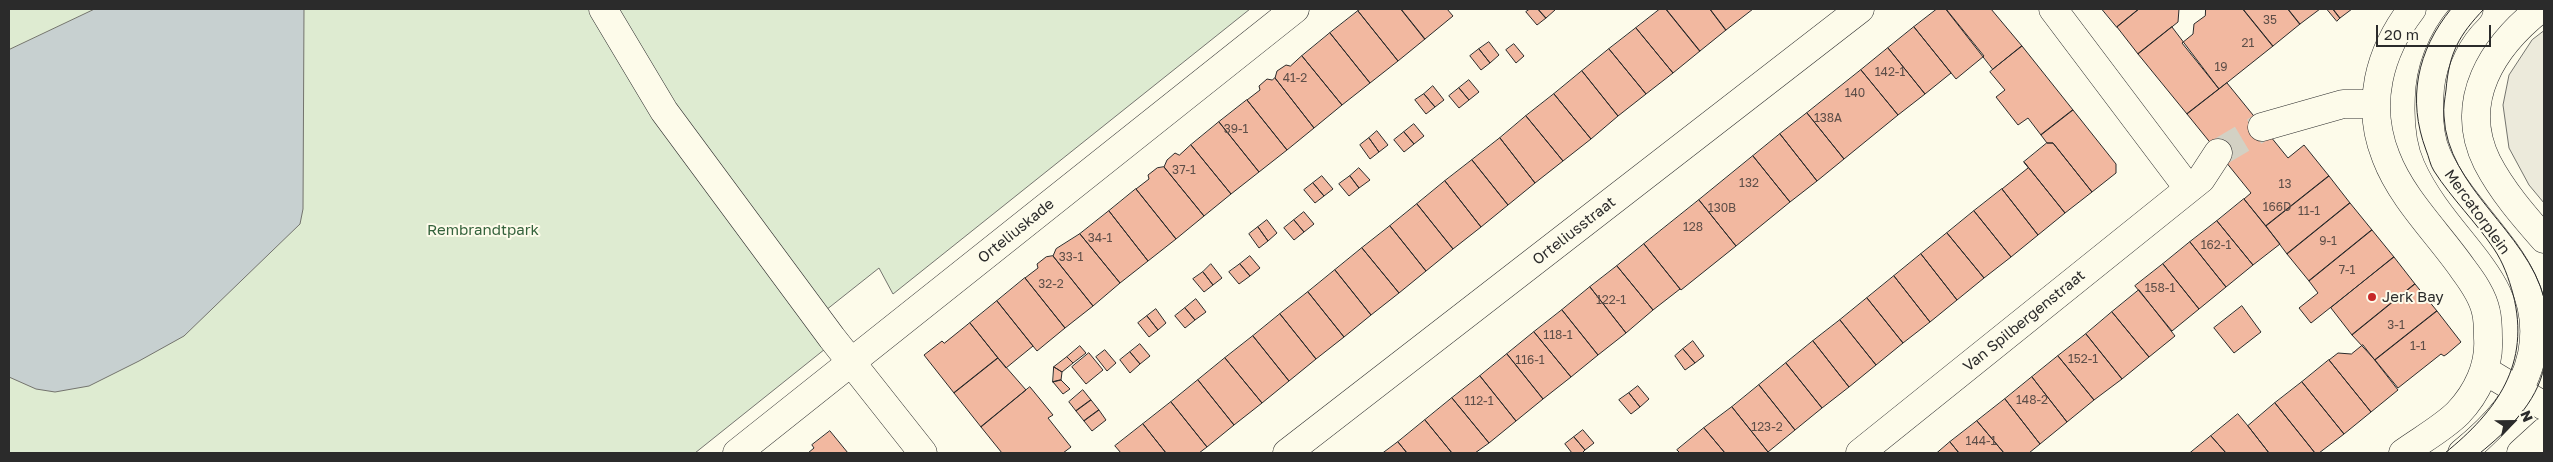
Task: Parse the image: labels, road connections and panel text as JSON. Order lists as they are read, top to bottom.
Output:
{
  "streets": {
    "street": [
      "Mercatorplein",
      "Orteliuskade",
      "Orteliusstraat",
      "Van Spilbergenstraat"
    ]
  },
  "parks": ["Rembrandtpark"],
  "places": ["Jerk Bay"],
  "house_numbers": [
    "35",
    "21",
    "19",
    "142-1",
    "41-2",
    "140",
    "138A",
    "39-1",
    "37-1",
    "132",
    "13",
    "166D",
    "130B",
    "11-1",
    "128",
    "34-1",
    "9-1",
    "162-1",
    "33-1",
    "7-1",
    "32-2",
    "158-1",
    "122-1",
    "3-1",
    "118-1",
    "1-1",
    "152-1",
    "116-1",
    "148-2",
    "112-1",
    "123-2",
    "144-1"
  ],
  "scale_bar": "20 m",
  "north": "top right"
}
